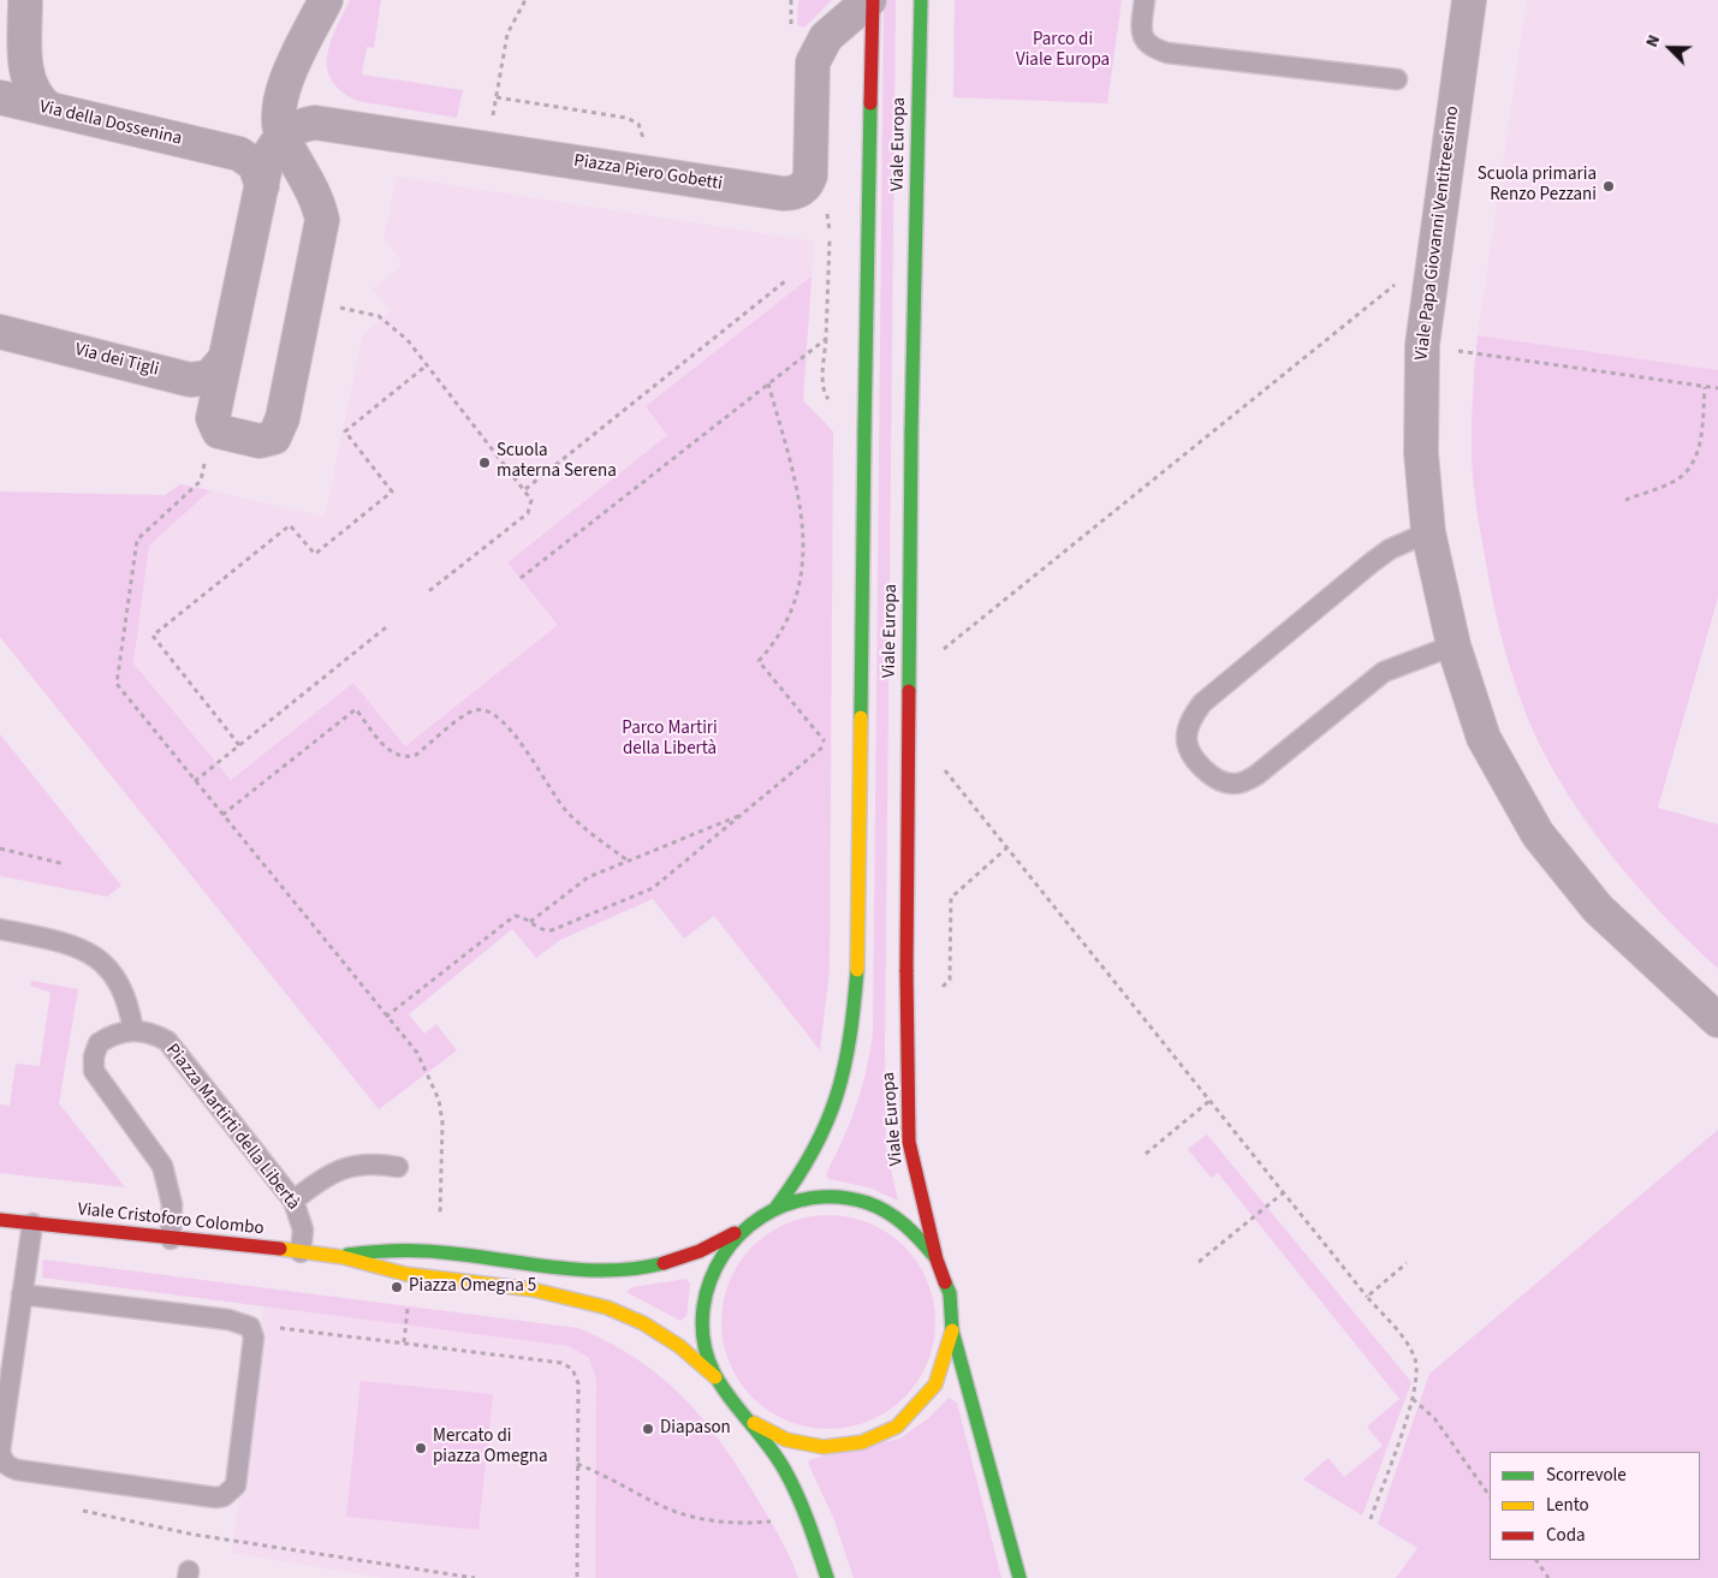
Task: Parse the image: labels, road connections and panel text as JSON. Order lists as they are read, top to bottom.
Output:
{
  "streets": {
    "street": [
      "Via della Dossenina",
      "Viale Europa",
      "Piazza Piero Gobetti",
      "Viale Papa Giovanni Ventitreesimo",
      "Via dei Tigli",
      "Viale Cristoforo Colombo"
    ],
    "lane": ["Piazza Martirti della Libertà"]
  },
  "crossings": [
    ["Via della Dossenina", "Piazza Piero Gobetti"],
    ["Piazza Martirti della Libertà", "Viale Cristoforo Colombo"]
  ],
  "parks": ["Parco di Viale Europa", "Parco Martiri della Libertà"],
  "places": [
    "Scuola primaria Renzo Pezzani",
    "Scuola materna Serena",
    "Piazza Omegna 5",
    "Diapason",
    "Mercato di piazza Omegna"
  ],
  "legend": ["Scorrevole", "Lento", "Coda"],
  "north": "top left"
}
